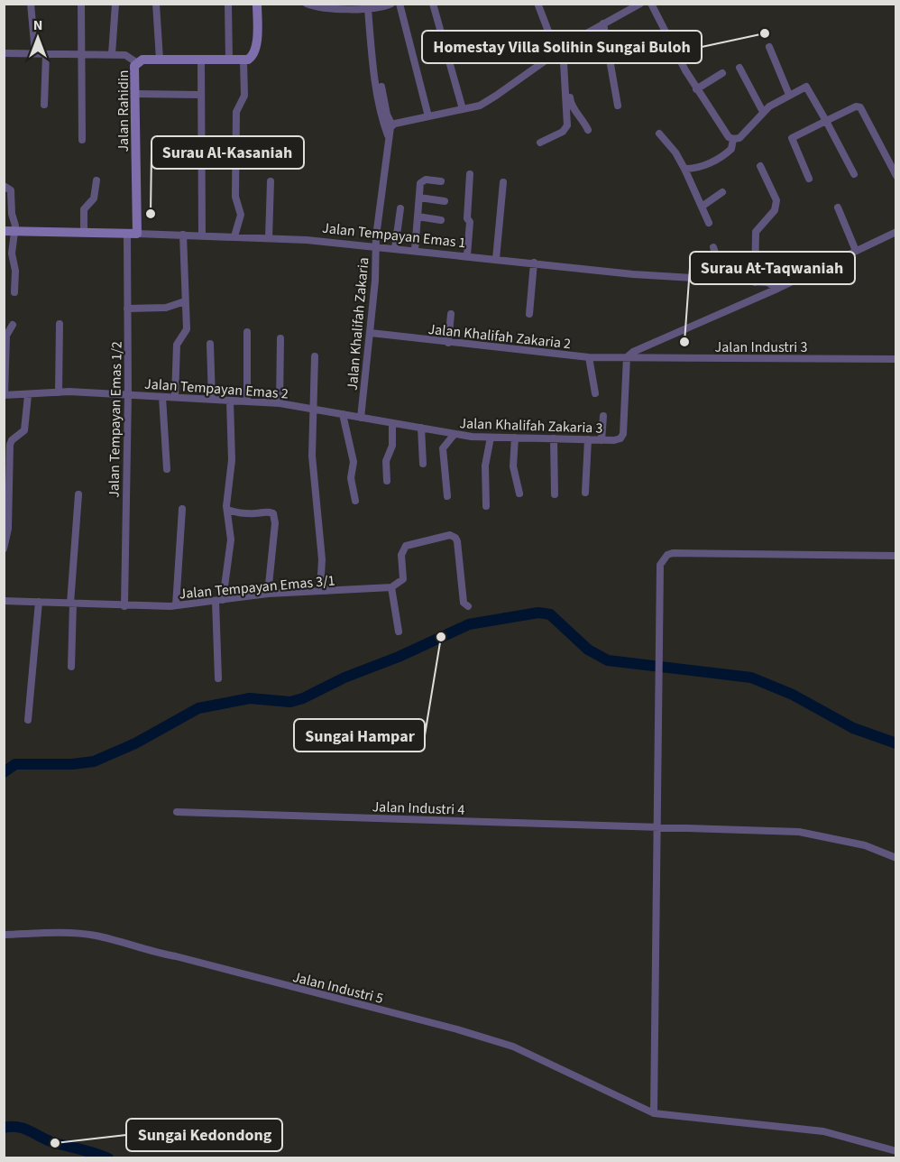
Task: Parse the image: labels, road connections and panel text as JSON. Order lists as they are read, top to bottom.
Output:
{
  "streets": {
    "street": [
      "Jalan Rahidin",
      "Jalan Tempayan Emas 1",
      "Jalan Khalifah Zakaria",
      "Jalan Khalifah Zakaria 2",
      "Jalan Industri 3",
      "Jalan Tempayan Emas 2",
      "Jalan Tempayan Emas 1/2",
      "Jalan Khalifah Zakaria 3",
      "Jalan Tempayan Emas 3/1",
      "Jalan Industri 4",
      "Jalan Industri 5"
    ]
  },
  "crossings": [
    ["Jalan Rahidin", "Jalan Tempayan Emas 1"],
    ["Jalan Rahidin", "Jalan Tempayan Emas 1/2"],
    ["Jalan Tempayan Emas 1", "Jalan Khalifah Zakaria"],
    ["Jalan Tempayan Emas 1", "Jalan Tempayan Emas 1/2"],
    ["Jalan Khalifah Zakaria", "Jalan Khalifah Zakaria 2"],
    ["Jalan Khalifah Zakaria", "Jalan Tempayan Emas 2"],
    ["Jalan Khalifah Zakaria", "Jalan Khalifah Zakaria 3"],
    ["Jalan Khalifah Zakaria 2", "Jalan Industri 3"],
    ["Jalan Khalifah Zakaria 2", "Jalan Khalifah Zakaria 3"],
    ["Jalan Industri 3", "Jalan Khalifah Zakaria 3"],
    ["Jalan Tempayan Emas 2", "Jalan Tempayan Emas 1/2"],
    ["Jalan Tempayan Emas 2", "Jalan Khalifah Zakaria 3"],
    ["Jalan Tempayan Emas 1/2", "Jalan Tempayan Emas 3/1"]
  ],
  "places": [
    "Homestay Villa Solihin Sungai Buloh",
    "Surau Al-Kasaniah",
    "Surau At-Taqwaniah",
    "Sungai Hampar",
    "Sungai Kedondong"
  ],
  "north": "top"
}
